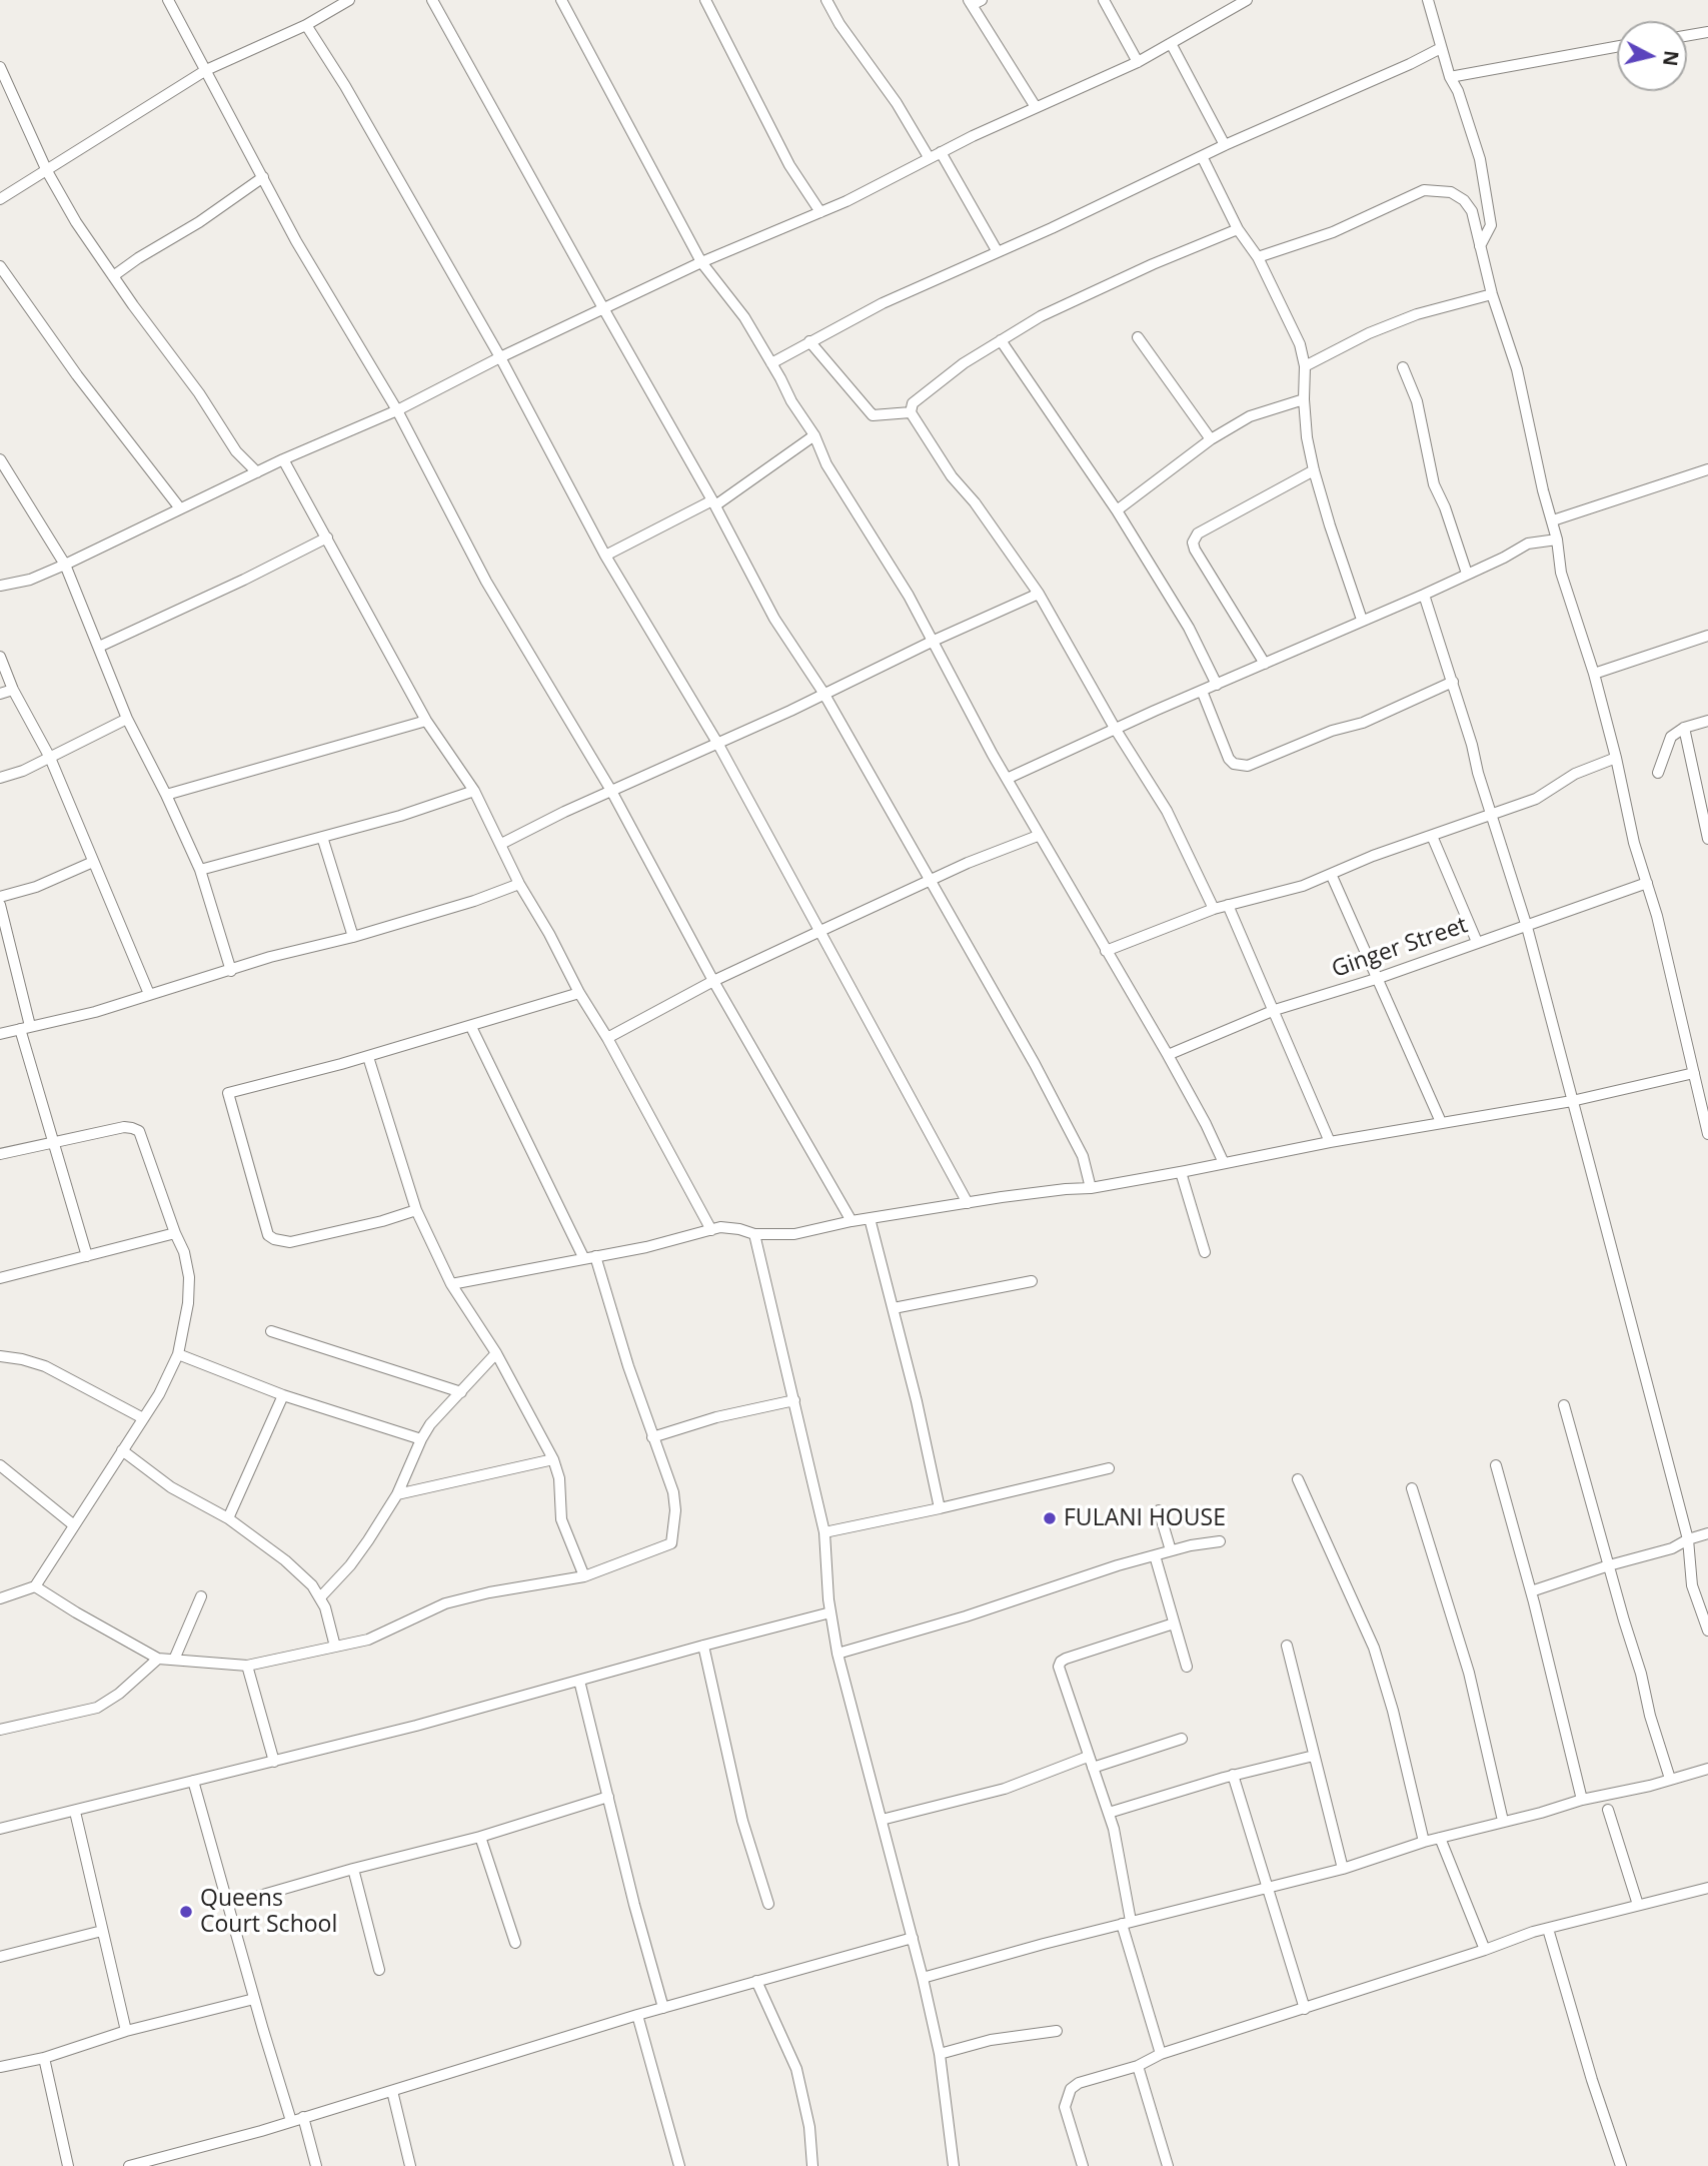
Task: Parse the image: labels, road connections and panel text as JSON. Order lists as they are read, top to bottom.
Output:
{
  "streets": {
    "street": ["Ginger Street"]
  },
  "places": ["FULANI HOUSE", "Queens Court School"],
  "north": "right"
}
